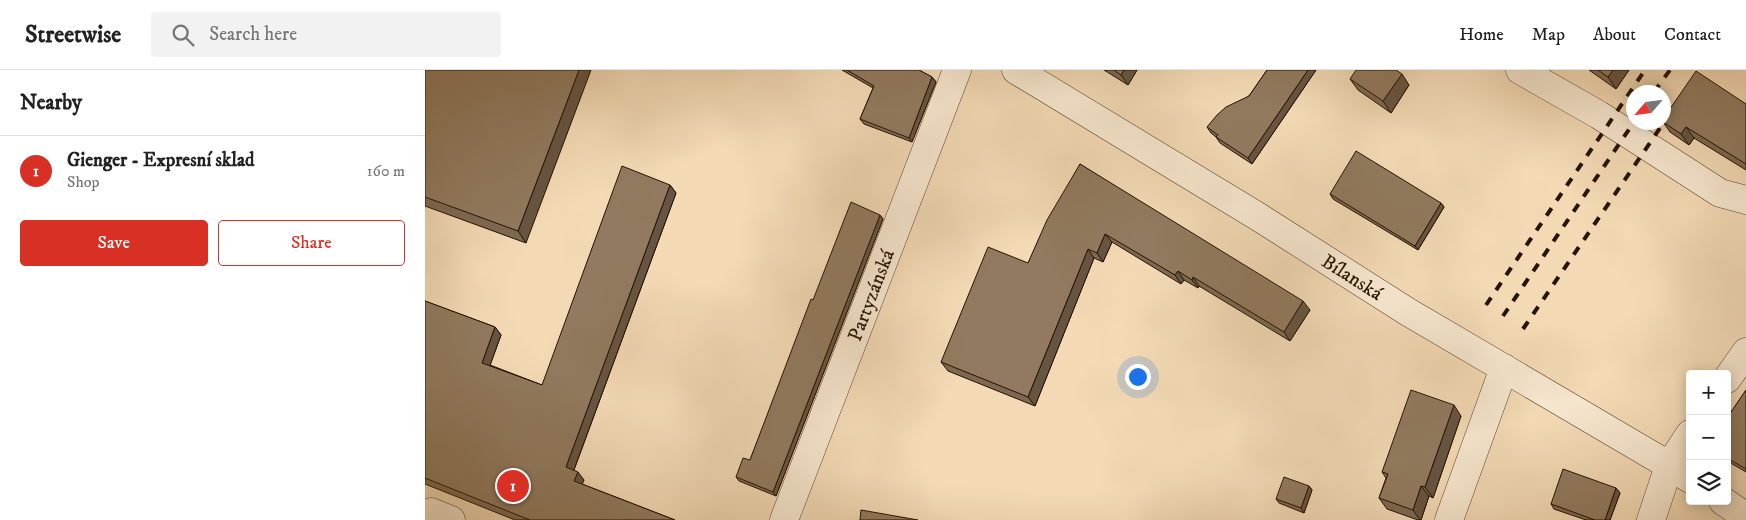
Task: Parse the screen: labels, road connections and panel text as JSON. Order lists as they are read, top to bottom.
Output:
{
  "streets": {
    "street": ["Bílanská", "Partyzánská"]
  },
  "north": "bottom left",
  "page": {
    "header": "Streetwise",
    "search": "Search here",
    "nav": [
      "Home",
      "Map",
      "About",
      "Contact"
    ],
    "heading": "Nearby",
    "list": [
      {
        "mark": "1",
        "name": "Gienger - Expresní sklad",
        "note": "Shop",
        "value": "160 m"
      }
    ],
    "buttons": ["Save", "Share"],
    "map_buttons": ["+", "−"],
    "pins": "1"
  }
}
